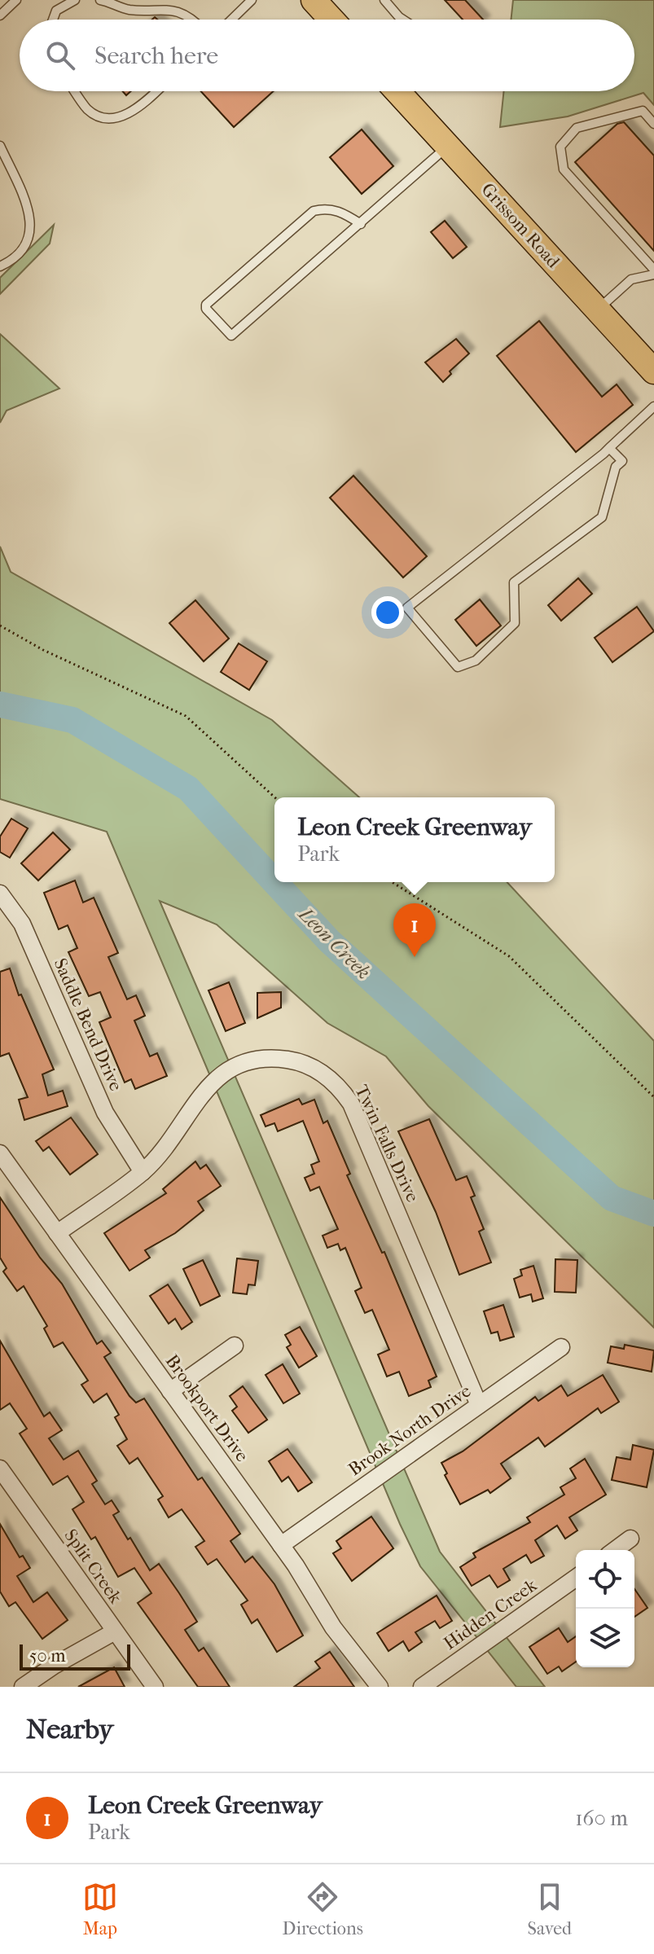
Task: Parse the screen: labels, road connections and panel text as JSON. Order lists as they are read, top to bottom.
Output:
{
  "streets": {
    "main road": ["Grissom Road"],
    "street": [
      "Saddle Bend Drive",
      "Twin Falls Drive",
      "Brookport Drive",
      "Brook North Drive",
      "Split Creek",
      "Hidden Creek"
    ]
  },
  "crossings": [
    ["Saddle Bend Drive", "Twin Falls Drive"],
    ["Twin Falls Drive", "Brookport Drive"],
    ["Twin Falls Drive", "Brook North Drive"],
    ["Brookport Drive", "Brook North Drive"]
  ],
  "water": ["Leon Creek"],
  "scale_bar": "50 m",
  "page": {
    "search": "Search here",
    "popup": ["Leon Creek Greenway", "Park"],
    "pins": "1",
    "scale": "50 m",
    "heading": "Nearby",
    "list": [
      {
        "mark": "1",
        "name": "Leon Creek Greenway",
        "note": "Park",
        "value": "160 m"
      }
    ],
    "nav": ["Map", "Directions", "Saved"]
  }
}
